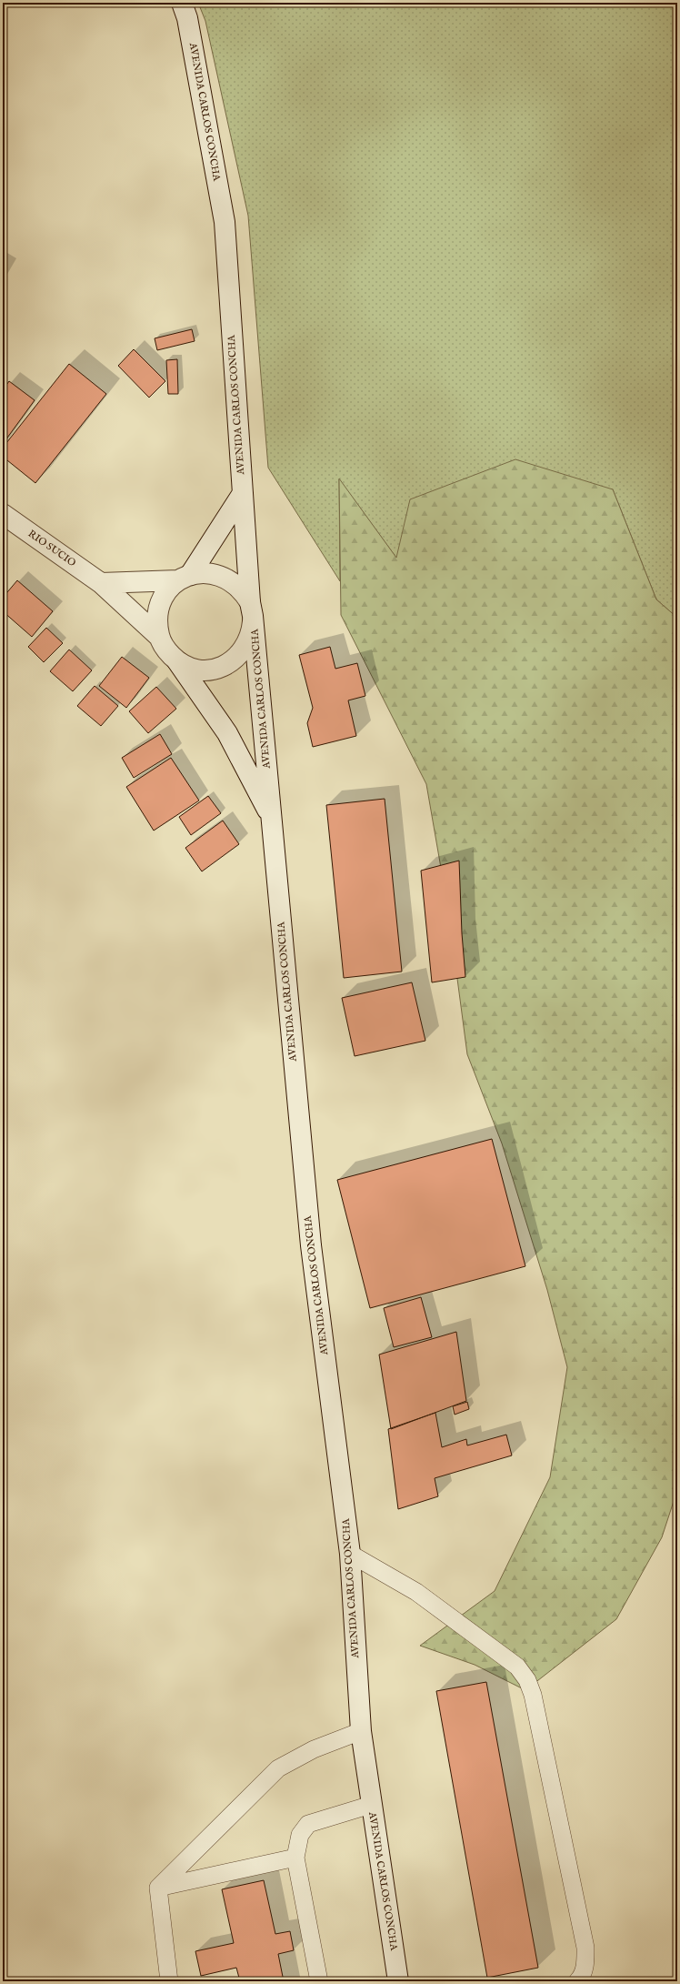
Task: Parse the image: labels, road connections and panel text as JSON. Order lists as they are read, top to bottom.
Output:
{
  "streets": {
    "street": ["AVENIDA CARLOS CONCHA", "RIO SUCIO"]
  },
  "crossings": [
    ["AVENIDA CARLOS CONCHA", "RIO SUCIO"]
  ]
}
